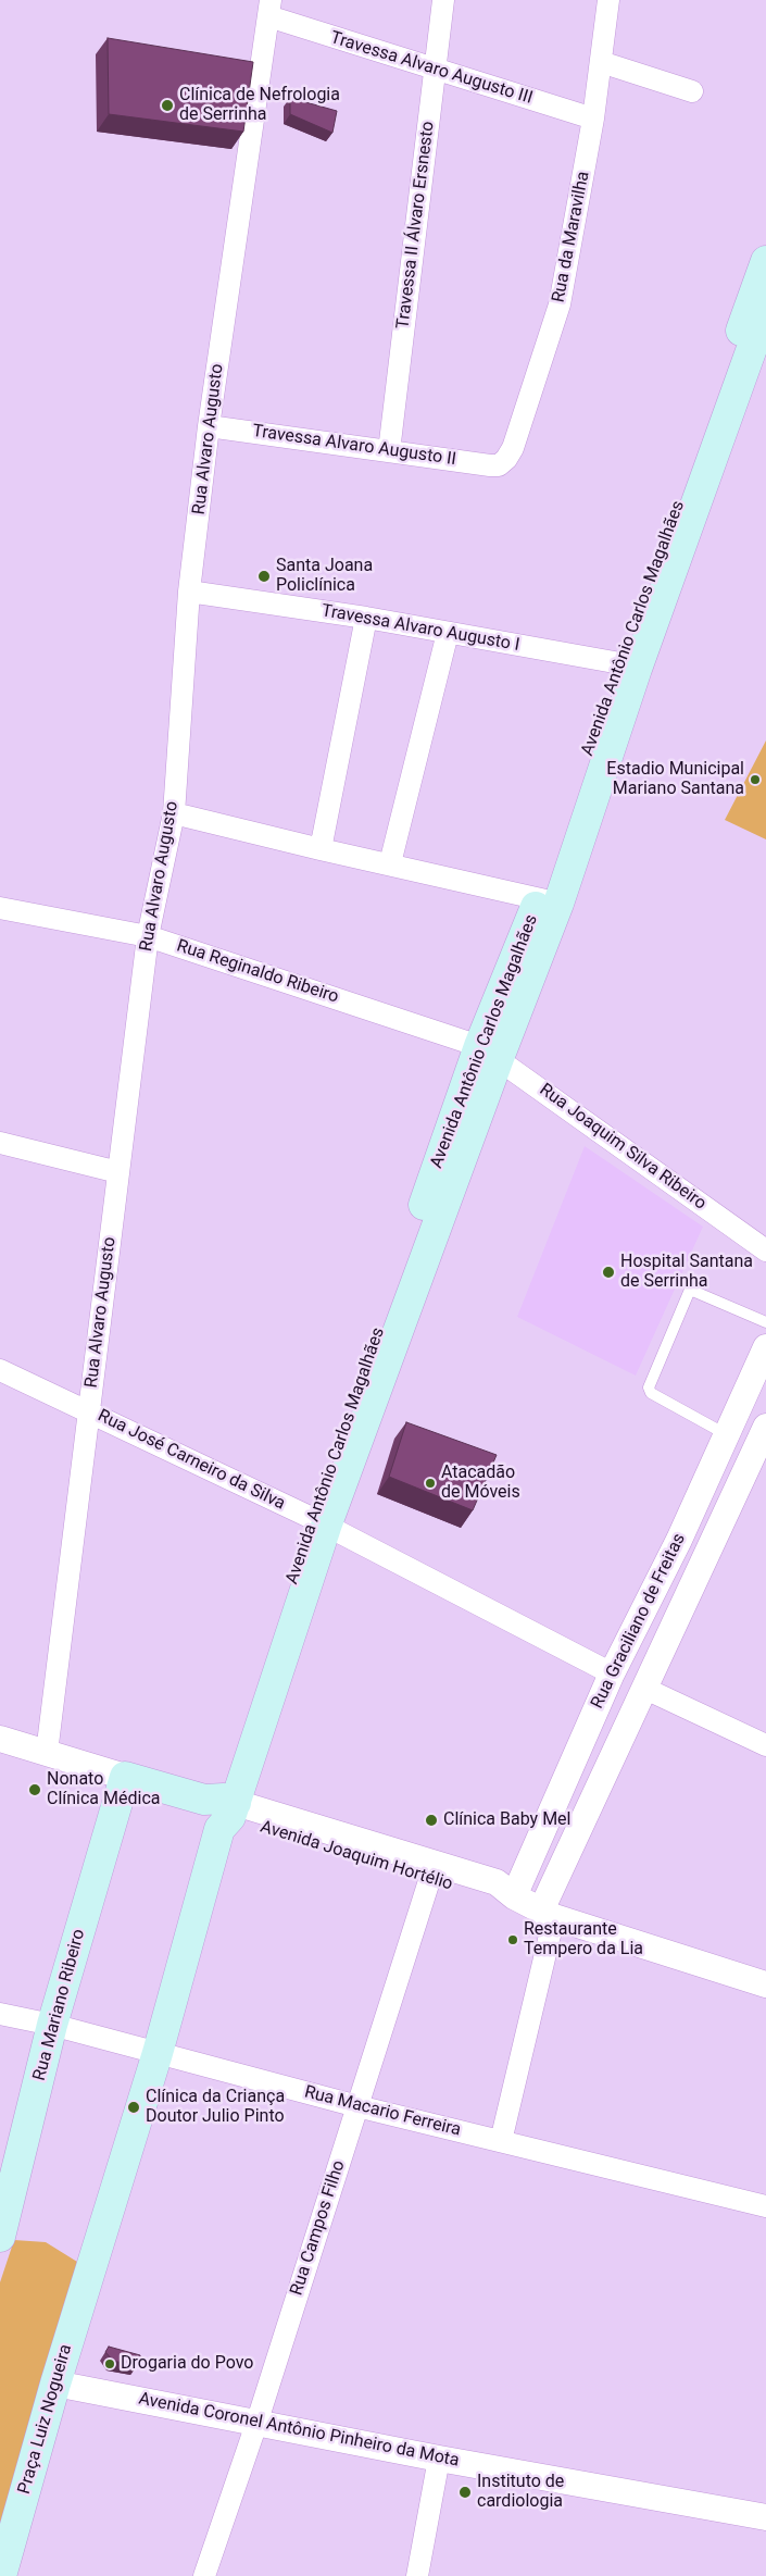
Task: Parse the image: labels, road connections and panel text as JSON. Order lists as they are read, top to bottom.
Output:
{
  "streets": {
    "main road": [
      "Avenida Antônio Carlos Magalhães",
      "Avenida Joaquim Hortélio",
      "Rua Mariano Ribeiro",
      "Praça Luiz Nogueira"
    ],
    "street": [
      "Travessa Alvaro Augusto III",
      "Travessa II Álvaro Ersnesto",
      "Rua da Maravilha",
      "Rua Alvaro Augusto",
      "Travessa Alvaro Augusto II",
      "Travessa Alvaro Augusto I",
      "Rua Reginaldo Ribeiro",
      "Rua Joaquim Silva Ribeiro",
      "Rua José Carneiro da Silva",
      "Rua Graciliano de Freitas",
      "Rua Macario Ferreira",
      "Rua Campos Filho",
      "Avenida Coronel Antônio Pinheiro da Mota"
    ]
  },
  "crossings": [
    ["Travessa Alvaro Augusto III", "Travessa II Álvaro Ersnesto"],
    ["Travessa Alvaro Augusto III", "Rua da Maravilha"],
    ["Travessa Alvaro Augusto III", "Rua Alvaro Augusto"],
    ["Travessa II Álvaro Ersnesto", "Travessa Alvaro Augusto II"],
    ["Rua da Maravilha", "Travessa Alvaro Augusto II"],
    ["Rua Alvaro Augusto", "Travessa Alvaro Augusto II"],
    ["Rua Alvaro Augusto", "Travessa Alvaro Augusto I"],
    ["Rua Alvaro Augusto", "Rua Reginaldo Ribeiro"],
    ["Rua Alvaro Augusto", "Rua José Carneiro da Silva"],
    ["Rua Alvaro Augusto", "Avenida Joaquim Hortélio"],
    ["Travessa Alvaro Augusto I", "Avenida Antônio Carlos Magalhães"],
    ["Avenida Antônio Carlos Magalhães", "Rua Reginaldo Ribeiro"],
    ["Avenida Antônio Carlos Magalhães", "Rua Joaquim Silva Ribeiro"],
    ["Avenida Antônio Carlos Magalhães", "Rua José Carneiro da Silva"],
    ["Avenida Antônio Carlos Magalhães", "Avenida Joaquim Hortélio"],
    ["Avenida Antônio Carlos Magalhães", "Rua Macario Ferreira"],
    ["Avenida Antônio Carlos Magalhães", "Praça Luiz Nogueira"],
    ["Rua Reginaldo Ribeiro", "Rua Joaquim Silva Ribeiro"],
    ["Rua José Carneiro da Silva", "Rua Graciliano de Freitas"],
    ["Rua Graciliano de Freitas", "Avenida Joaquim Hortélio"],
    ["Avenida Joaquim Hortélio", "Rua Mariano Ribeiro"],
    ["Avenida Joaquim Hortélio", "Rua Campos Filho"],
    ["Rua Mariano Ribeiro", "Rua Macario Ferreira"],
    ["Rua Macario Ferreira", "Rua Campos Filho"],
    ["Rua Campos Filho", "Avenida Coronel Antônio Pinheiro da Mota"],
    ["Praça Luiz Nogueira", "Avenida Coronel Antônio Pinheiro da Mota"]
  ],
  "places": [
    "Clínica de Nefrologia de Serrinha",
    "Santa Joana Policlínica",
    "Estadio Municipal Mariano Santana",
    "Hospital Santana de Serrinha",
    "Atacadão de Móveis",
    "Nonato Clínica Médica",
    "Clínica Baby Mel",
    "Restaurante Tempero da Lia",
    "Clínica da Criança Doutor Julio Pinto",
    "Drogaria do Povo",
    "Instituto de cardiologia"
  ]
}
